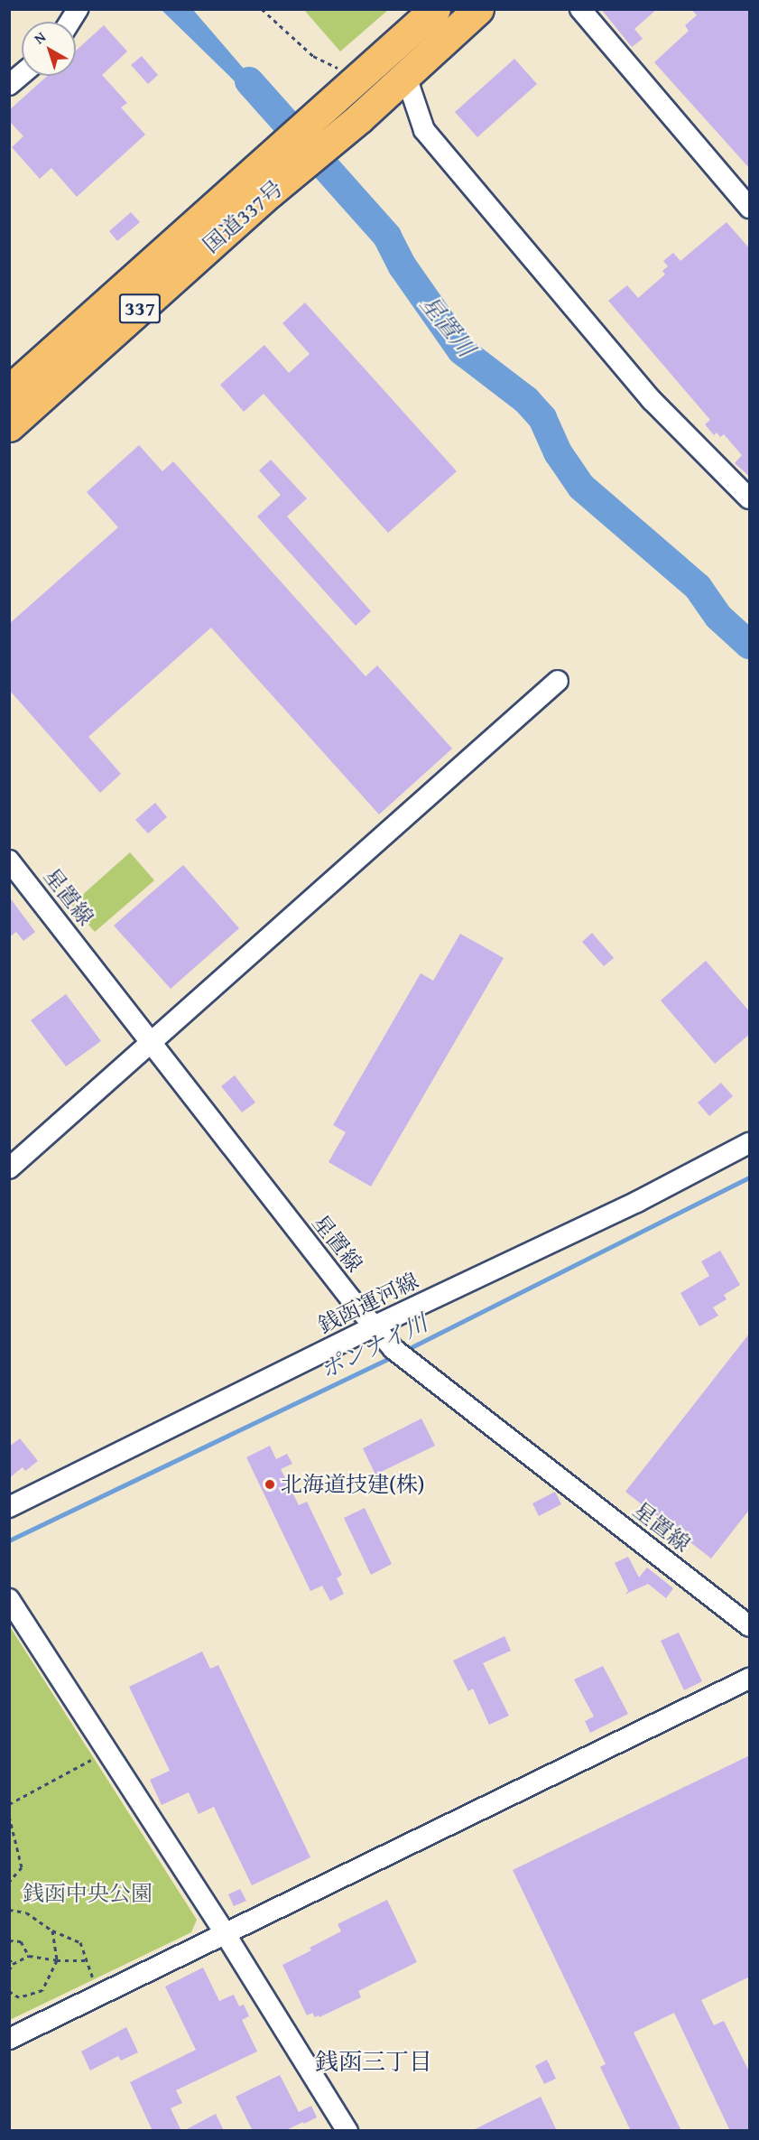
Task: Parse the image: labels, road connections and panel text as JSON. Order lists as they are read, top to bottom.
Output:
{
  "streets": {
    "highway": ["国道337号", "337"],
    "street": ["星置線", "銭函運河線"]
  },
  "crossings": [
    ["星置線", "銭函運河線"]
  ],
  "districts": ["銭函三丁目"],
  "water": ["星置川", "ポンナイ川"],
  "parks": ["銭函中央公園"],
  "places": ["北海道技建(株)"],
  "north": "top left"
}
